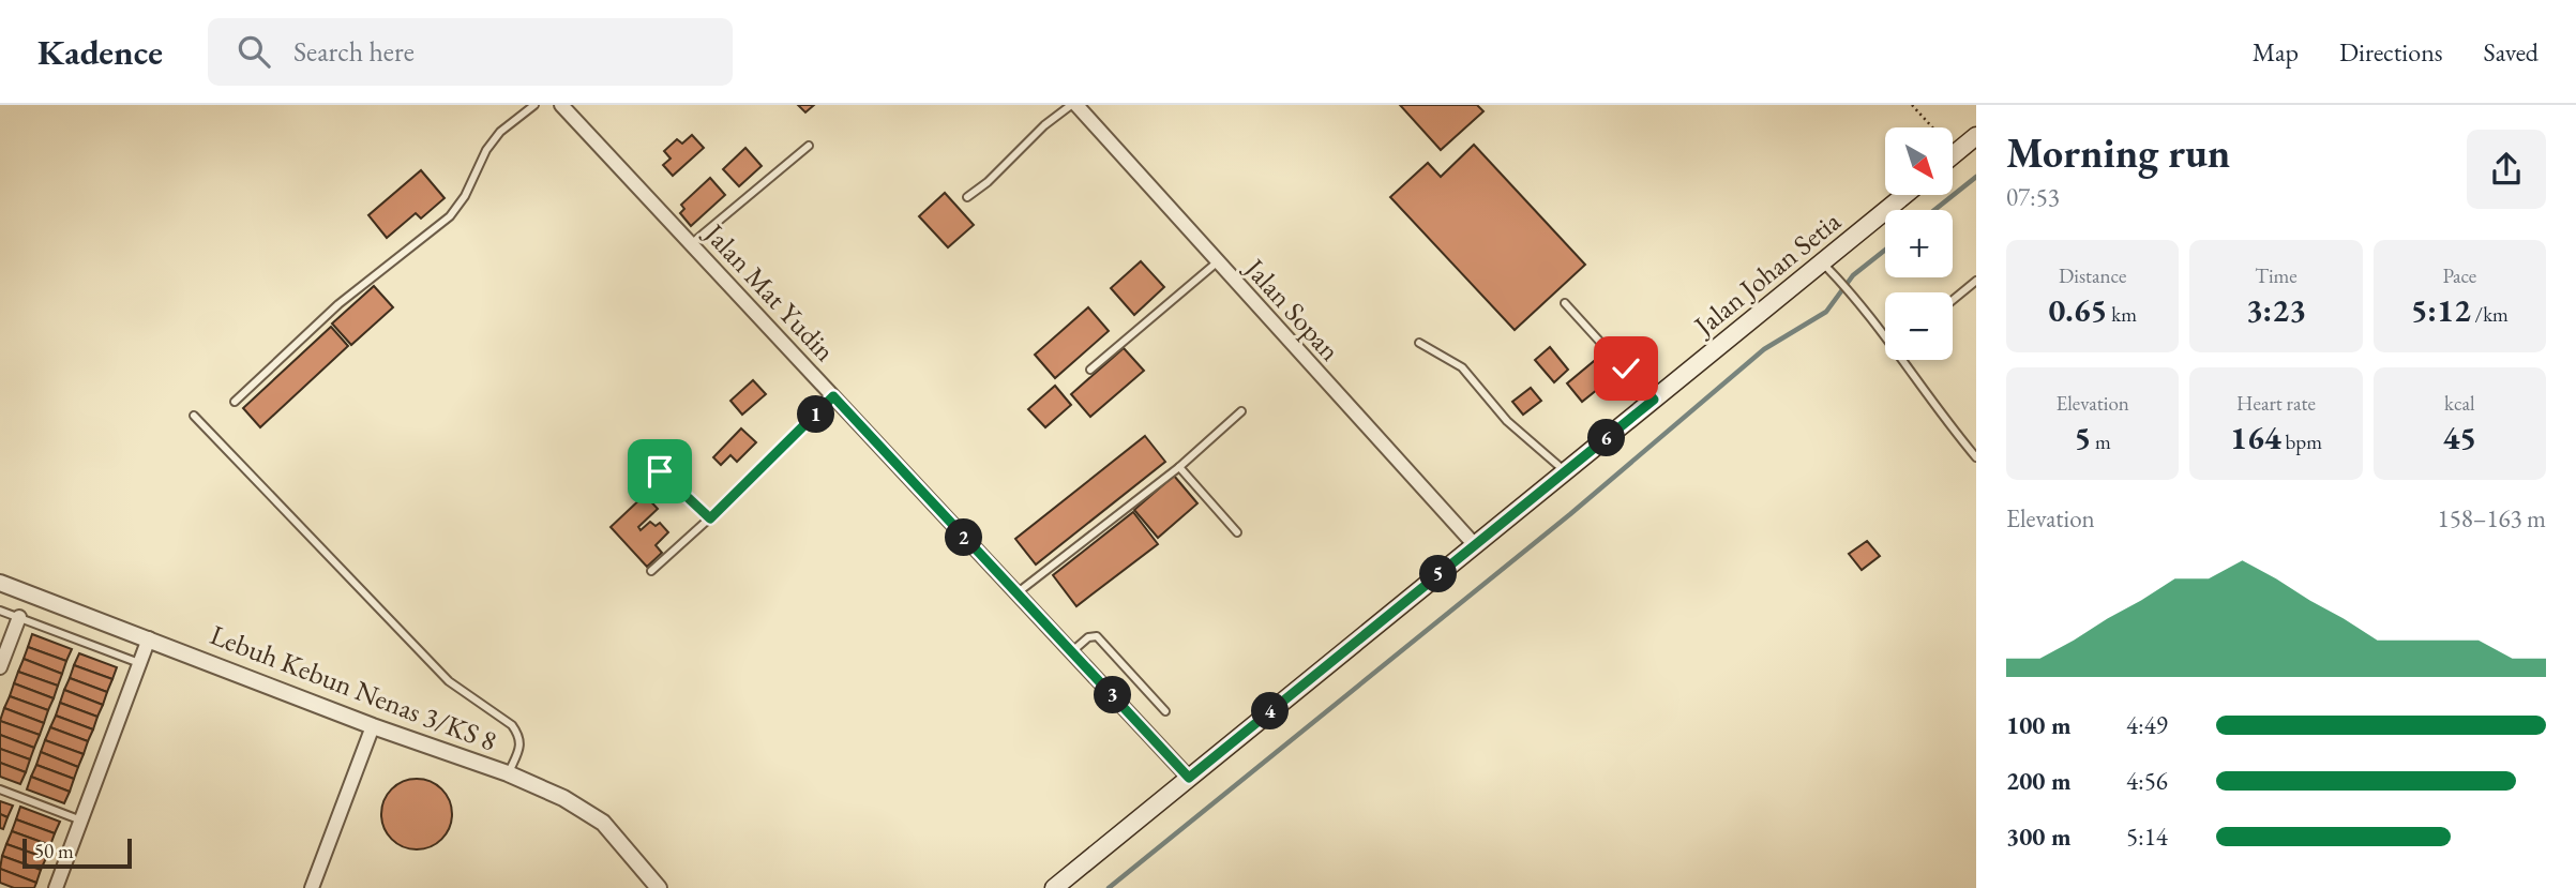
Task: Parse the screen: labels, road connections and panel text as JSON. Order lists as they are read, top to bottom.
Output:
{
  "streets": {
    "main road": ["Jalan Johan Setia"],
    "street": ["Jalan Mat Yudin", "Jalan Sopan", "Lebuh Kebun Nenas 3/KS 8"]
  },
  "crossings": [
    ["Jalan Johan Setia", "Jalan Mat Yudin"],
    ["Jalan Johan Setia", "Jalan Sopan"]
  ],
  "scale_bar": "50 m",
  "north": "bottom right",
  "page": {
    "header": "Kadence",
    "search": "Search here",
    "nav": ["Map", "Directions", "Saved"],
    "heading": ["Morning run", "07:53"],
    "map_buttons": ["+", "−"],
    "stats": [
      ["Distance", "0.65 km"],
      ["Time", "3:23"],
      ["Pace", "5:12 /km"],
      ["Elevation", "5 m"],
      ["Heart rate", "164 bpm"],
      ["kcal", "45"]
    ],
    "pins": [
      "1",
      "6",
      "2",
      "5",
      "3",
      "4"
    ],
    "chart": ["Elevation", "158–163 m"],
    "list": [
      {
        "name": "100 m",
        "note": "4:49"
      },
      {
        "name": "200 m",
        "note": "4:56"
      },
      {
        "name": "300 m",
        "note": "5:14"
      }
    ],
    "scale": "50 m"
  }
}
